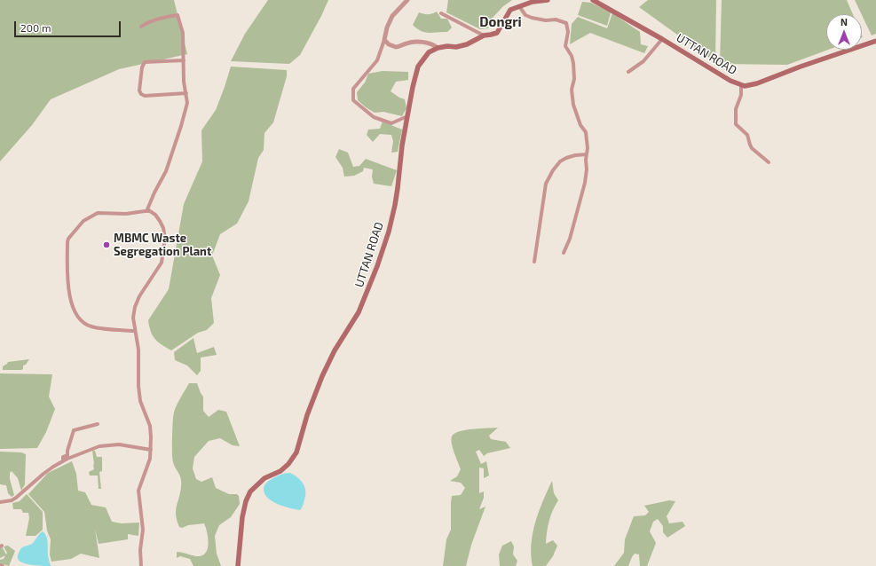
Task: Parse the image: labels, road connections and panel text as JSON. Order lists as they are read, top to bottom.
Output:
{
  "streets": {
    "main road": ["UTTAN ROAD"]
  },
  "districts": ["Dongri"],
  "places": ["MBMC Waste Segregation Plant"],
  "scale_bar": "200 m",
  "north": "top"
}
